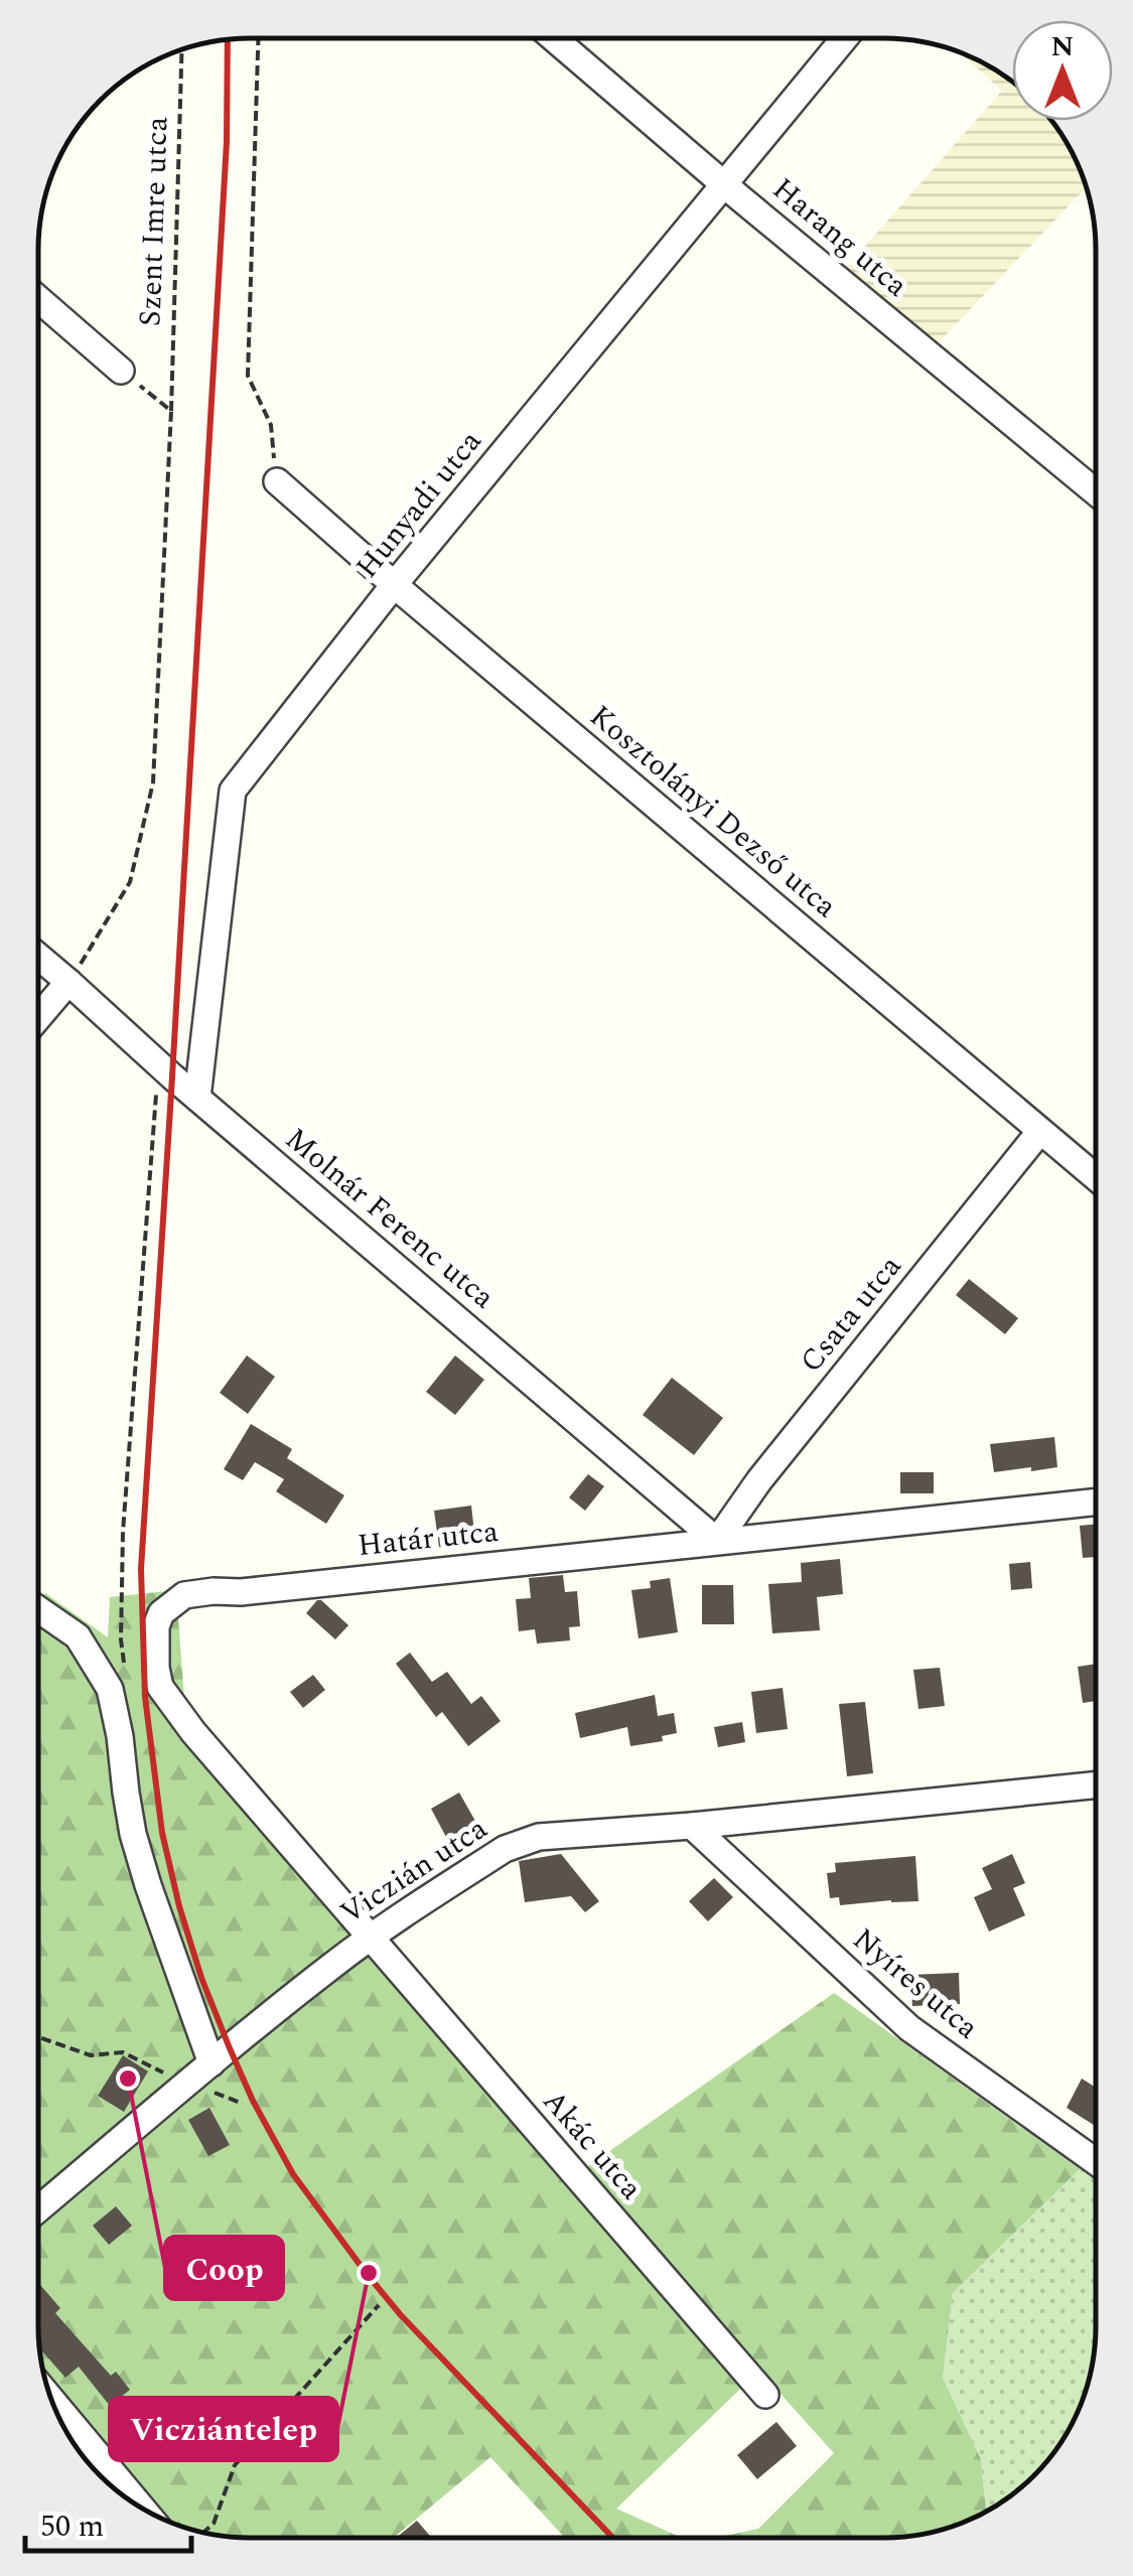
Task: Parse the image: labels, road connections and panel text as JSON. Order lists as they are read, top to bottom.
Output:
{
  "streets": {
    "street": [
      "Harang utca",
      "Hunyadi utca",
      "Kosztolányi Dezső utca",
      "Molnár Ferenc utca",
      "Csata utca",
      "Határ utca",
      "Viczián utca",
      "Nyíres utca",
      "Akác utca"
    ],
    "path": ["Szent Imre utca"]
  },
  "crossings": [
    ["Szent Imre utca", "Molnár Ferenc utca"],
    ["Harang utca", "Hunyadi utca"],
    ["Hunyadi utca", "Kosztolányi Dezső utca"],
    ["Hunyadi utca", "Molnár Ferenc utca"],
    ["Kosztolányi Dezső utca", "Csata utca"],
    ["Molnár Ferenc utca", "Csata utca"],
    ["Molnár Ferenc utca", "Határ utca"],
    ["Csata utca", "Határ utca"],
    ["Határ utca", "Viczián utca"],
    ["Határ utca", "Akác utca"],
    ["Viczián utca", "Nyíres utca"],
    ["Viczián utca", "Akác utca"]
  ],
  "places": ["Coop", "Vicziántelep"],
  "scale_bar": "50 m",
  "north": "top"
}
